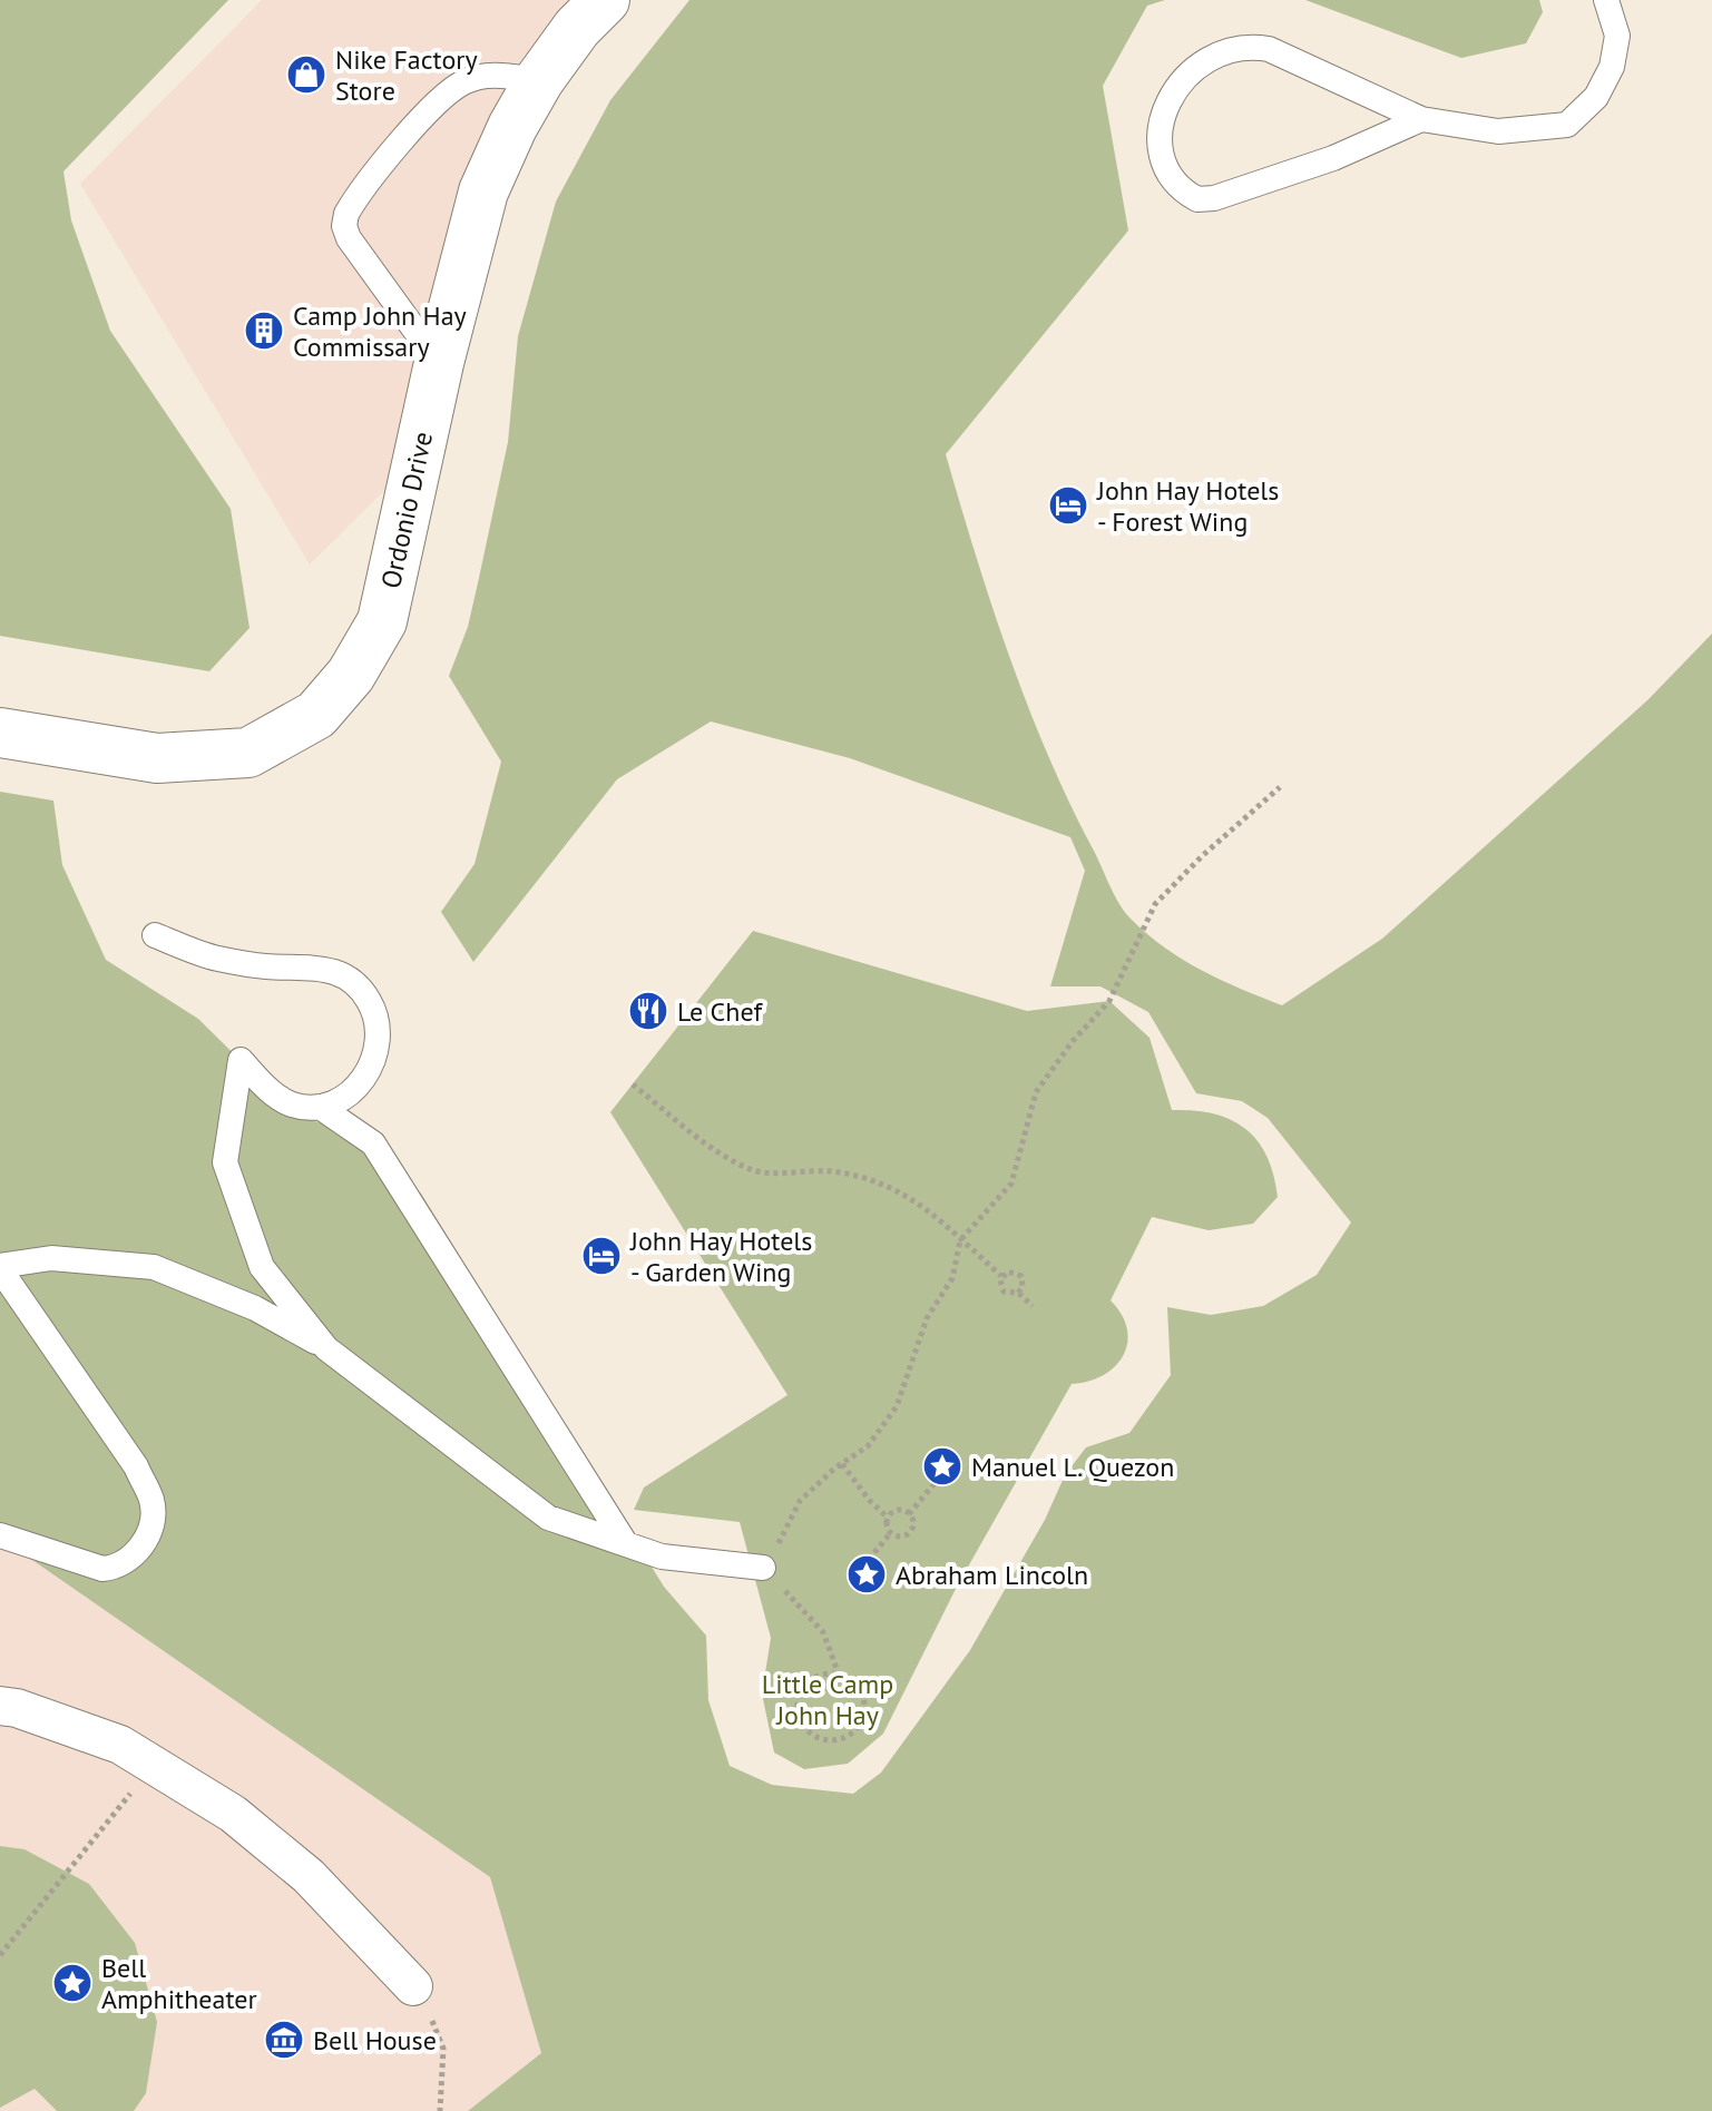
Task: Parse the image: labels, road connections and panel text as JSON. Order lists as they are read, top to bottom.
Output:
{
  "streets": {
    "street": ["Ordonio Drive"]
  },
  "parks": ["Little Camp John Hay"],
  "places": {
    "shop": ["Nike Factory Store"],
    "building": ["Camp John Hay Commissary"],
    "hotel": ["John Hay Hotels - Forest Wing", "John Hay Hotels - Garden Wing"],
    "restaurant": ["Le Chef"],
    "place": ["Manuel L. Quezon", "Abraham Lincoln", "Bell Amphitheater"],
    "museum": ["Bell House"]
  }
}
